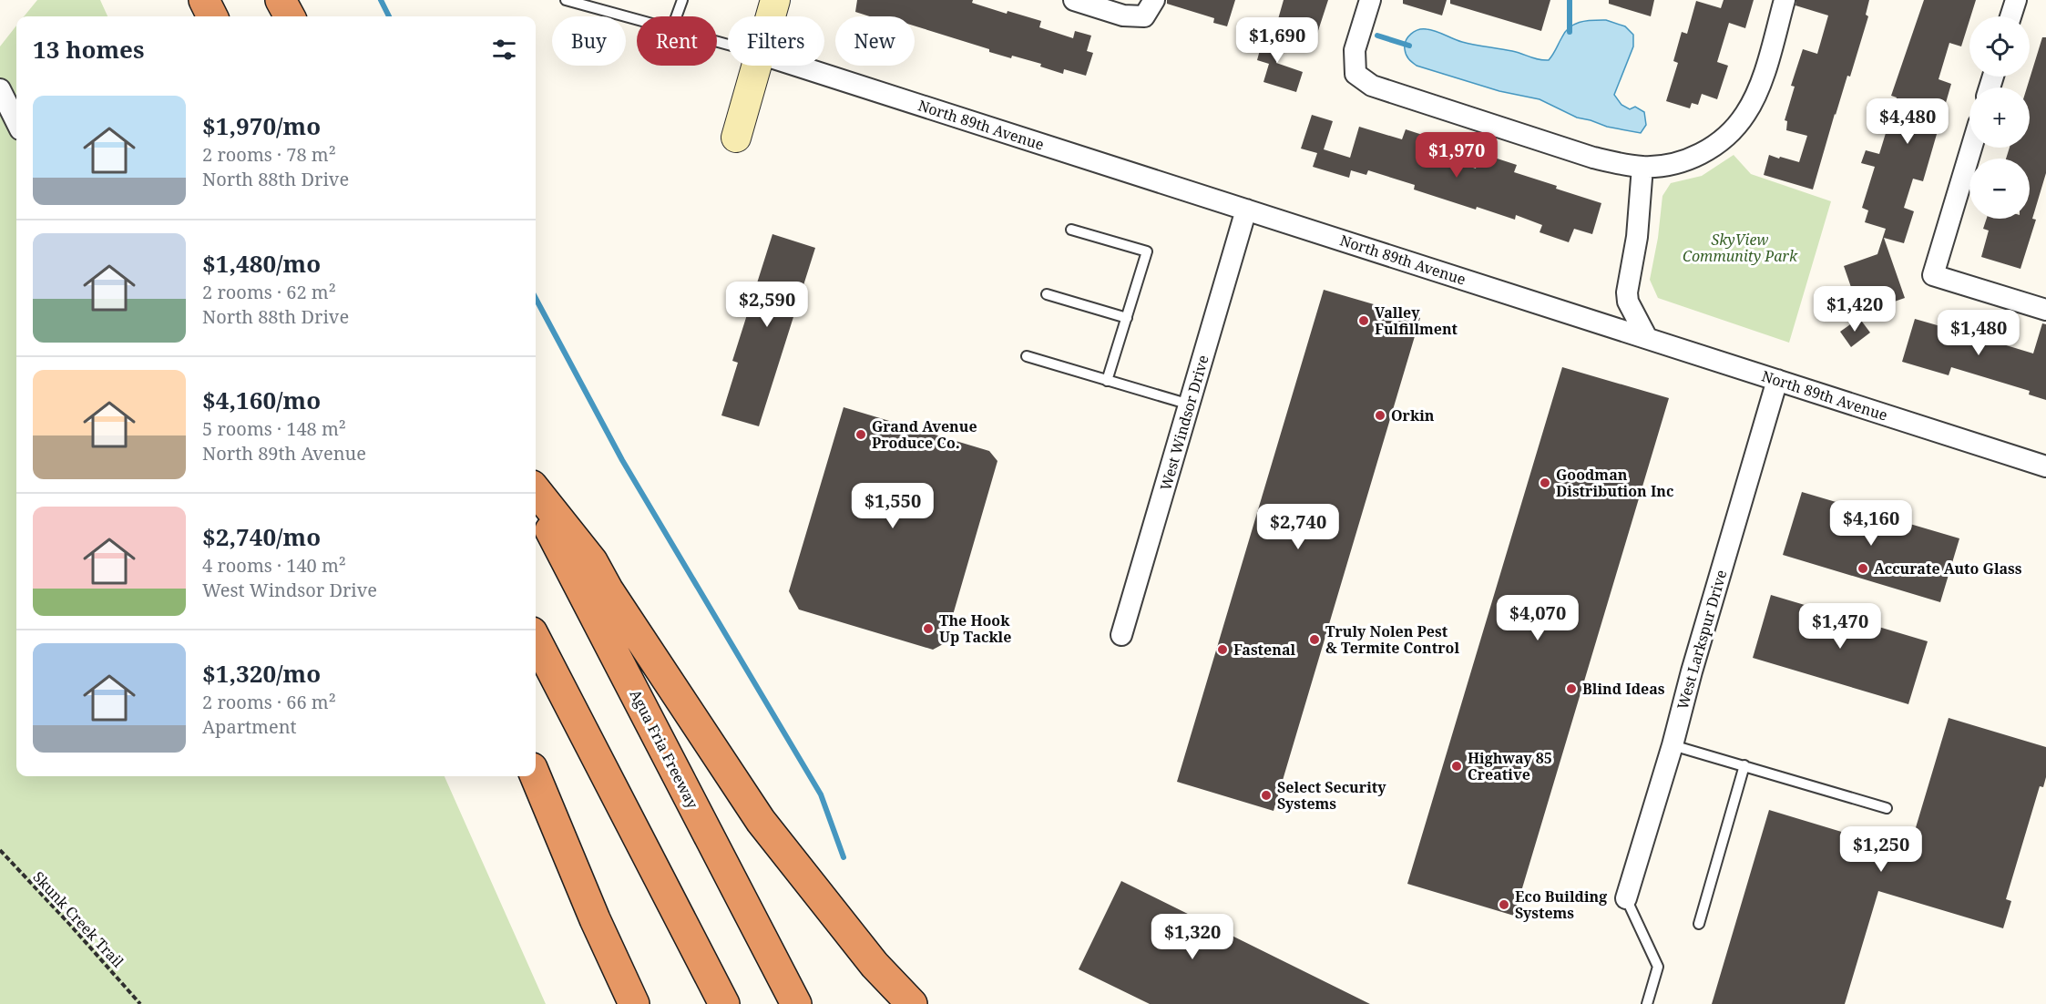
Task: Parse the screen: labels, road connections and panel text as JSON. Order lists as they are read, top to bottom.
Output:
{
  "streets": {
    "highway": ["Agua Fria Freeway"],
    "street": ["North 89th Avenue", "West Windsor Drive", "West Larkspur Drive"],
    "path": ["Skunk Creek Trail"]
  },
  "crossings": [
    ["North 89th Avenue", "West Windsor Drive"],
    ["North 89th Avenue", "West Larkspur Drive"]
  ],
  "parks": ["SkyView Community Park"],
  "places": [
    "Valley Fulfillment",
    "Orkin",
    "Grand Avenue Produce Co.",
    "Goodman Distribution Inc",
    "Accurate Auto Glass",
    "The Hook Up Tackle",
    "Truly Nolen Pest & Termite Control",
    "Fastenal",
    "Blind Ideas",
    "Highway 85 Creative",
    "Select Security Systems",
    "Eco Building Systems"
  ],
  "page": {
    "map_buttons": ["+", "−"],
    "chip": [
      "Buy",
      "Rent",
      "Filters",
      "New"
    ],
    "heading": "13 homes",
    "price": [
      "$1,690",
      "$4,480",
      "$1,970",
      "$2,590",
      "$1,420",
      "$1,480",
      "$1,550",
      "$4,160",
      "$2,740",
      "$4,070",
      "$1,470",
      "$1,250",
      "$1,320"
    ],
    "list": [
      {
        "name": "$1,970/mo",
        "note": "2 rooms · 78 m² · North 88th Drive"
      },
      {
        "name": "$1,480/mo",
        "note": "2 rooms · 62 m² · North 88th Drive"
      },
      {
        "name": "$4,160/mo",
        "note": "5 rooms · 148 m² · North 89th Avenue"
      },
      {
        "name": "$2,740/mo",
        "note": "4 rooms · 140 m² · West Windsor Drive"
      },
      {
        "name": "$1,320/mo",
        "note": "2 rooms · 66 m² · Apartment"
      }
    ]
  }
}
